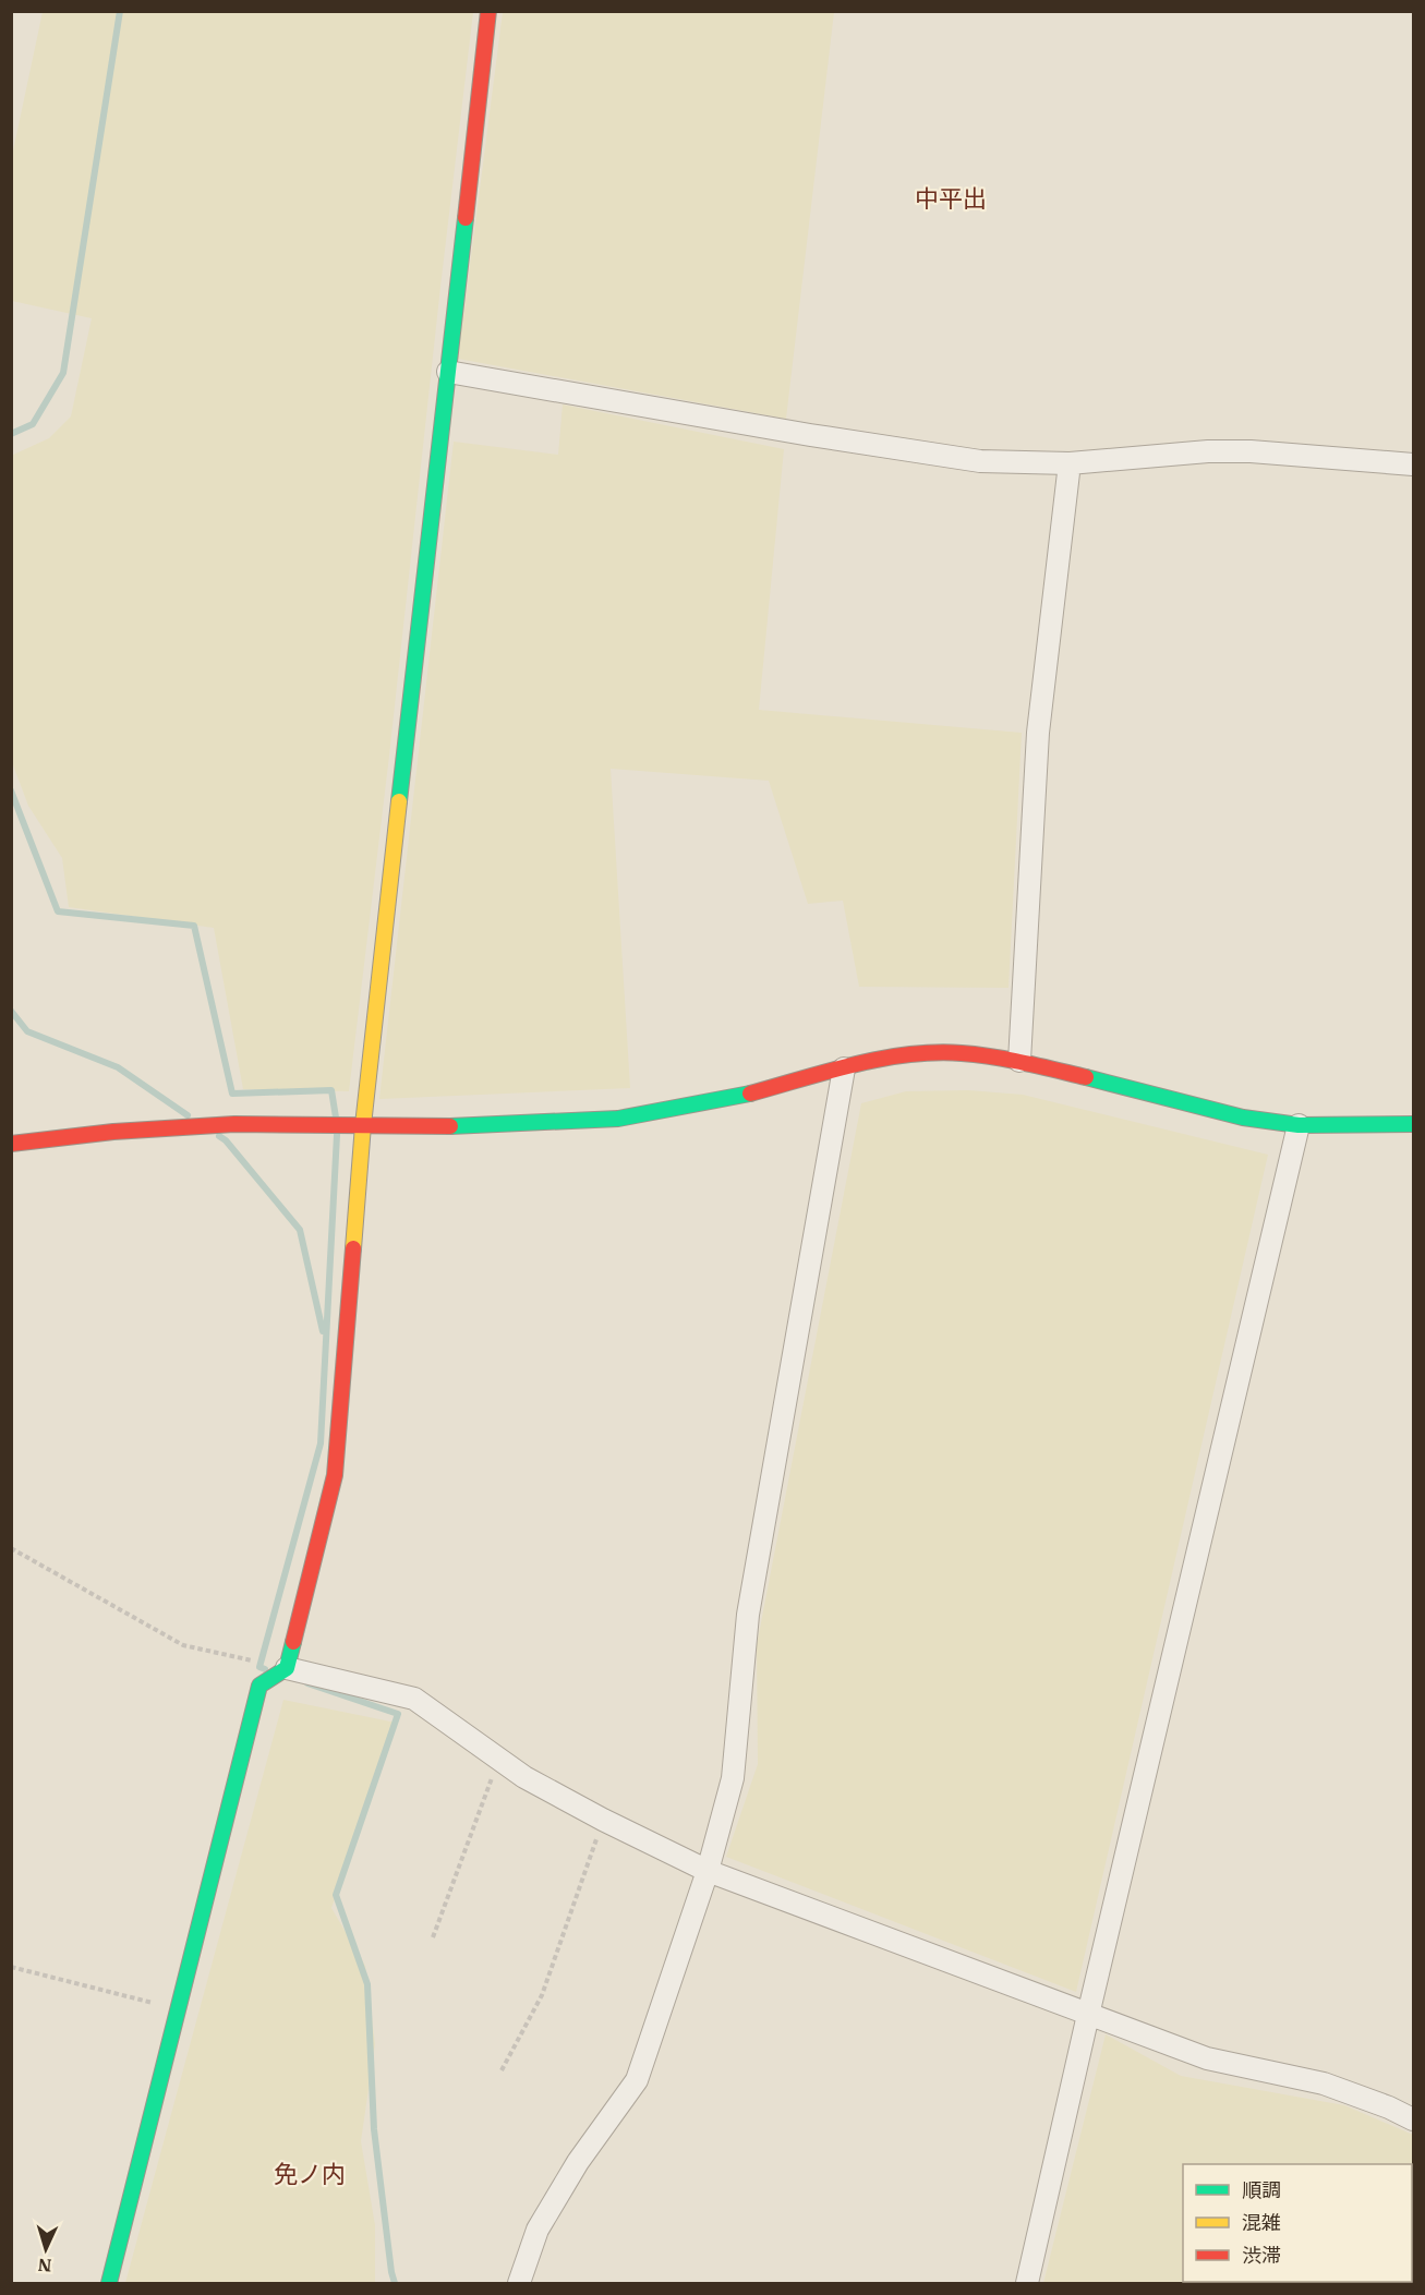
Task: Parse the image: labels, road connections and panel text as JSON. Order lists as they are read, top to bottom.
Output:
{
  "districts": ["中平出", "免ノ内"],
  "legend": ["順調", "混雑", "渋滞"],
  "north": "bottom"
}
